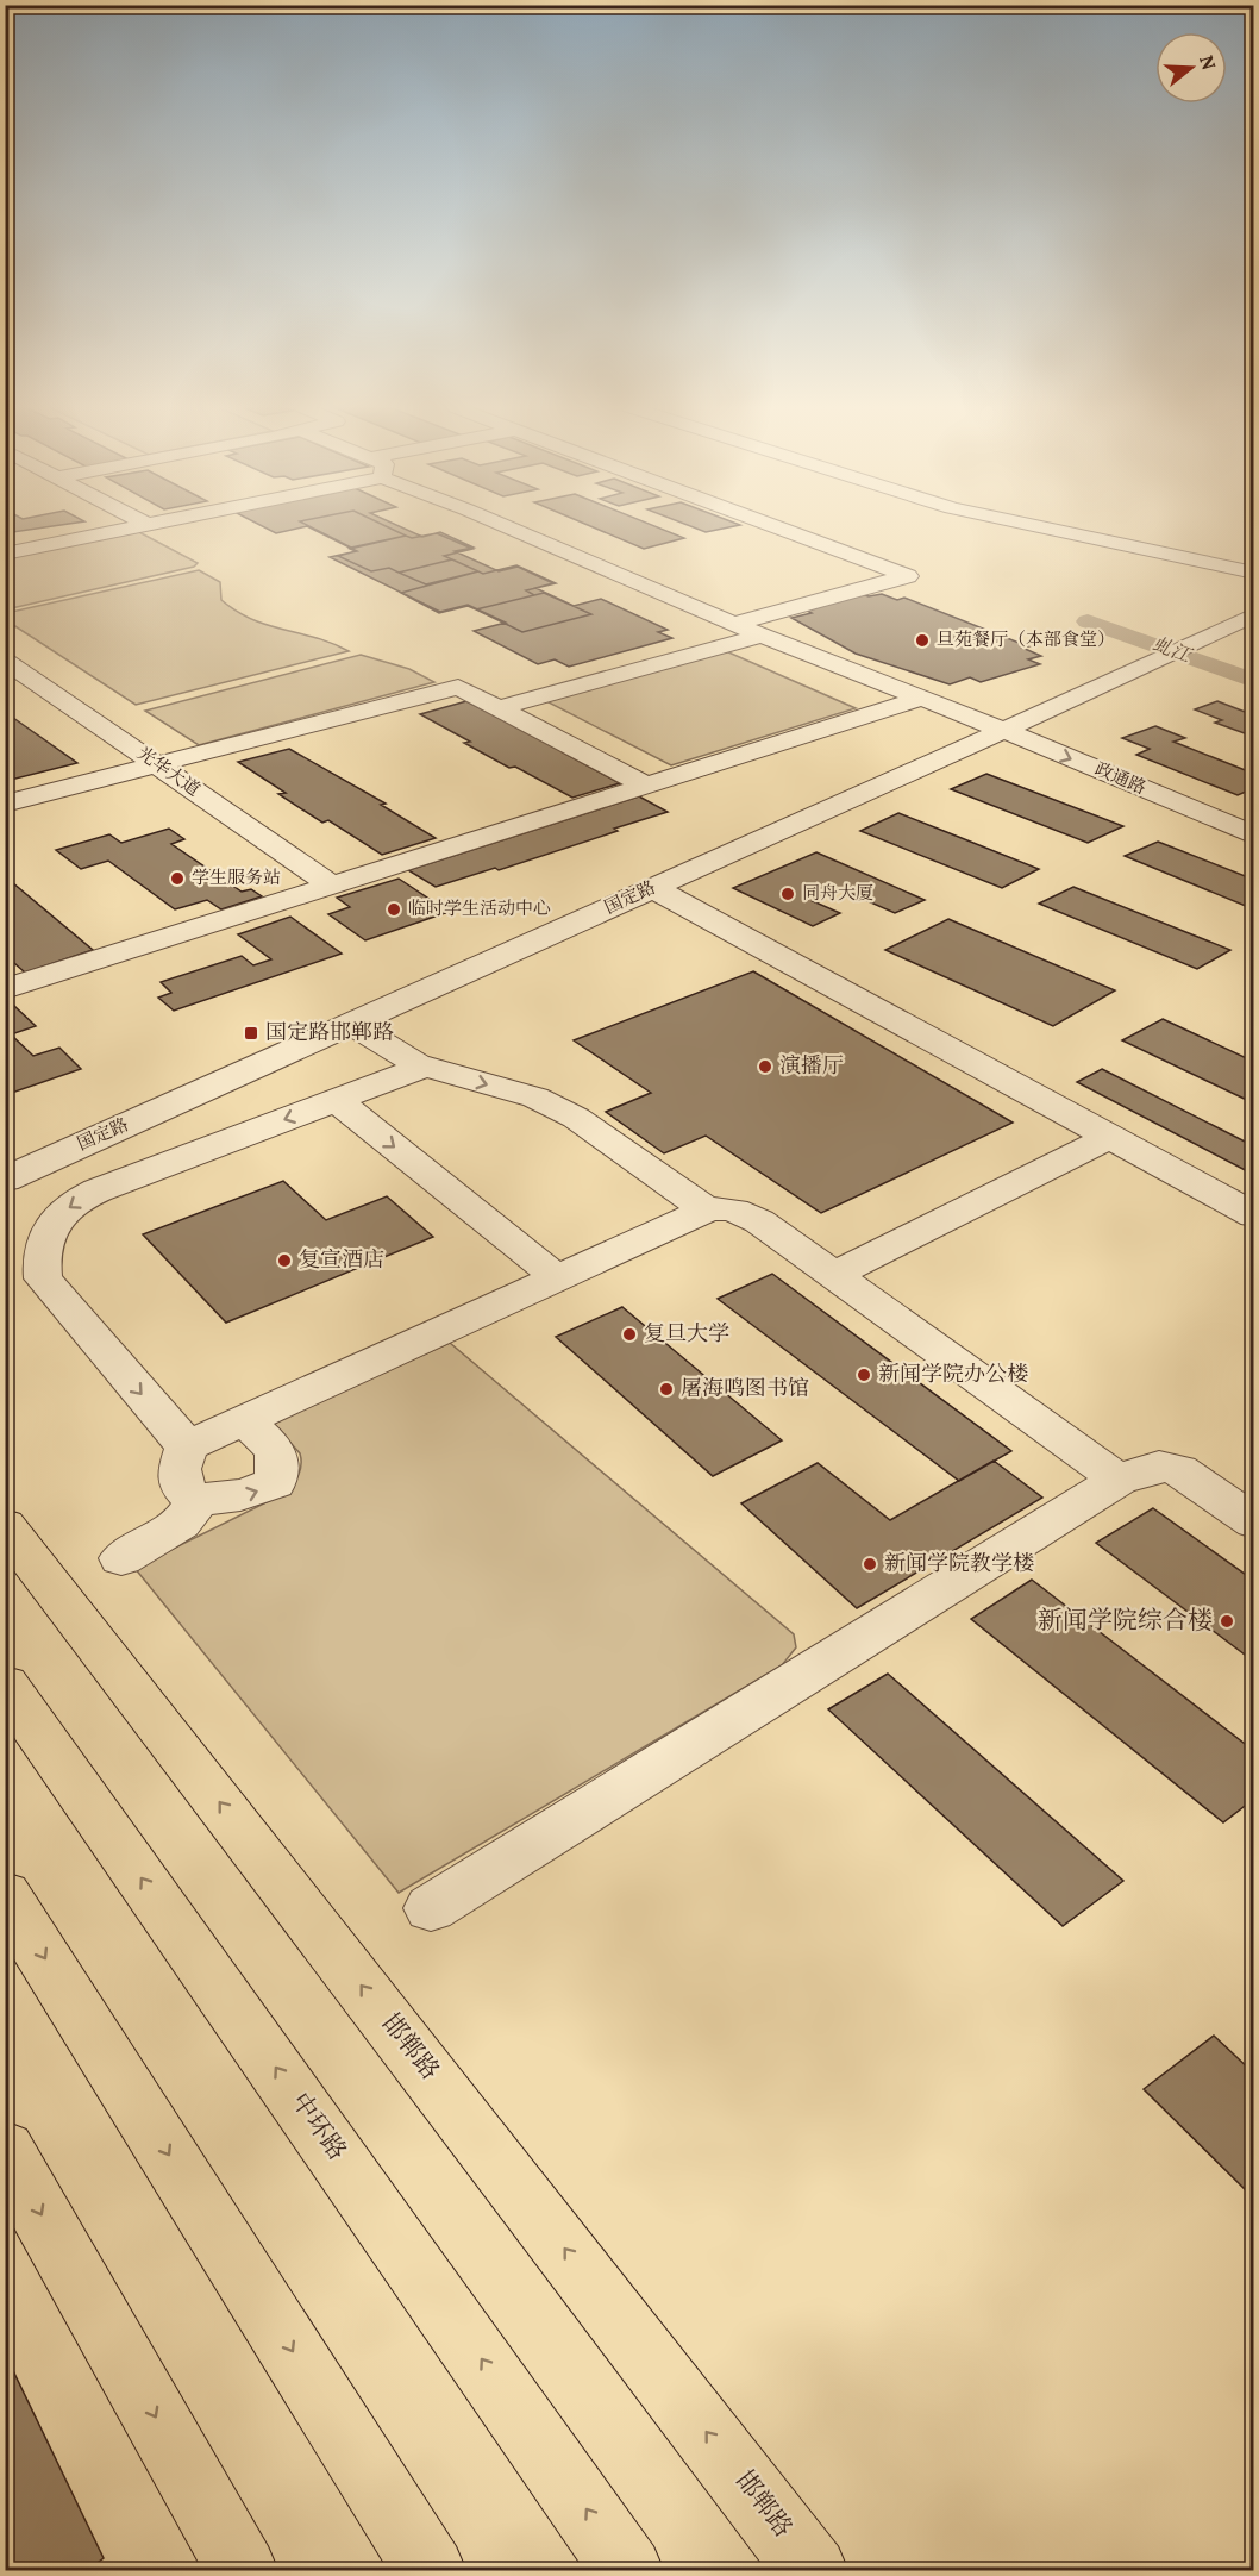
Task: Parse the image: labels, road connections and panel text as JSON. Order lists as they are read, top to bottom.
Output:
{
  "streets": {
    "main road": ["邯郸路", "中环路"],
    "street": ["光华大道", "政通路", "国定路"]
  },
  "crossings": [
    ["政通路", "国定路"]
  ],
  "water": ["虬江"],
  "places": {
    "other": [
      "旦苑餐厅（本部食堂）",
      "学生服务站",
      "同舟大厦",
      "临时学生活动中心",
      "演播厅",
      "复宣酒店",
      "复旦大学",
      "新闻学院办公楼",
      "屠海鸣图书馆",
      "新闻学院教学楼",
      "新闻学院综合楼"
    ],
    "transit": ["国定路邯郸路"]
  },
  "north": "right"
}
